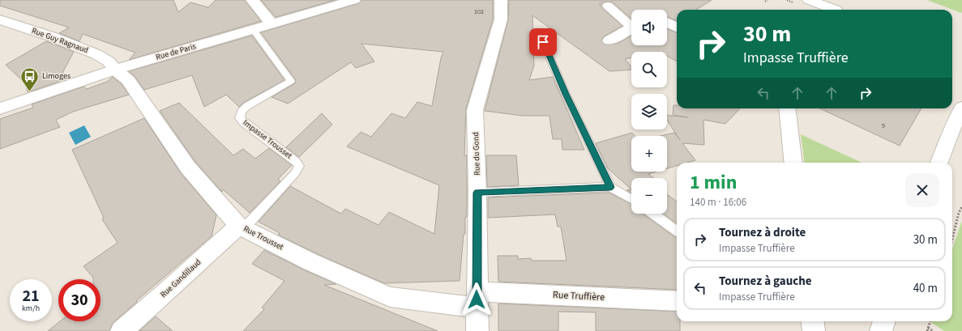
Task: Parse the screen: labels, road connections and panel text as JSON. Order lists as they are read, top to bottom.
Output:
{
  "streets": {
    "street": [
      "Rue Guy Ragnaud",
      "Rue de Paris",
      "Rue du Gond",
      "Rue Trousset",
      "Rue Gandillaud",
      "Rue Truffière"
    ],
    "lane": ["Impasse Trousset"]
  },
  "crossings": [
    ["Rue Guy Ragnaud", "Rue de Paris"],
    ["Rue Guy Ragnaud", "Rue Trousset"],
    ["Rue de Paris", "Impasse Trousset"],
    ["Rue de Paris", "Rue Trousset"],
    ["Impasse Trousset", "Rue Trousset"],
    ["Impasse Trousset", "Rue Gandillaud"],
    ["Rue du Gond", "Rue Trousset"],
    ["Rue du Gond", "Rue Truffière"],
    ["Rue Trousset", "Rue Gandillaud"],
    ["Rue Trousset", "Rue Truffière"]
  ],
  "places": {
    "bus stop": ["Limoges"]
  },
  "house_numbers": ["102", "9"],
  "page": {
    "map_buttons": ["+", "−"],
    "turn": ["30 m", "Impasse Truffière"],
    "heading": ["1 min", "140 m · 16:06"],
    "list": [
      {
        "name": "Tournez à droite",
        "note": "Impasse Truffière",
        "value": "30 m"
      },
      {
        "name": "Tournez à gauche",
        "note": "Impasse Truffière",
        "value": "40 m"
      }
    ],
    "speed": "21 km/h",
    "limit": "30"
  }
}
